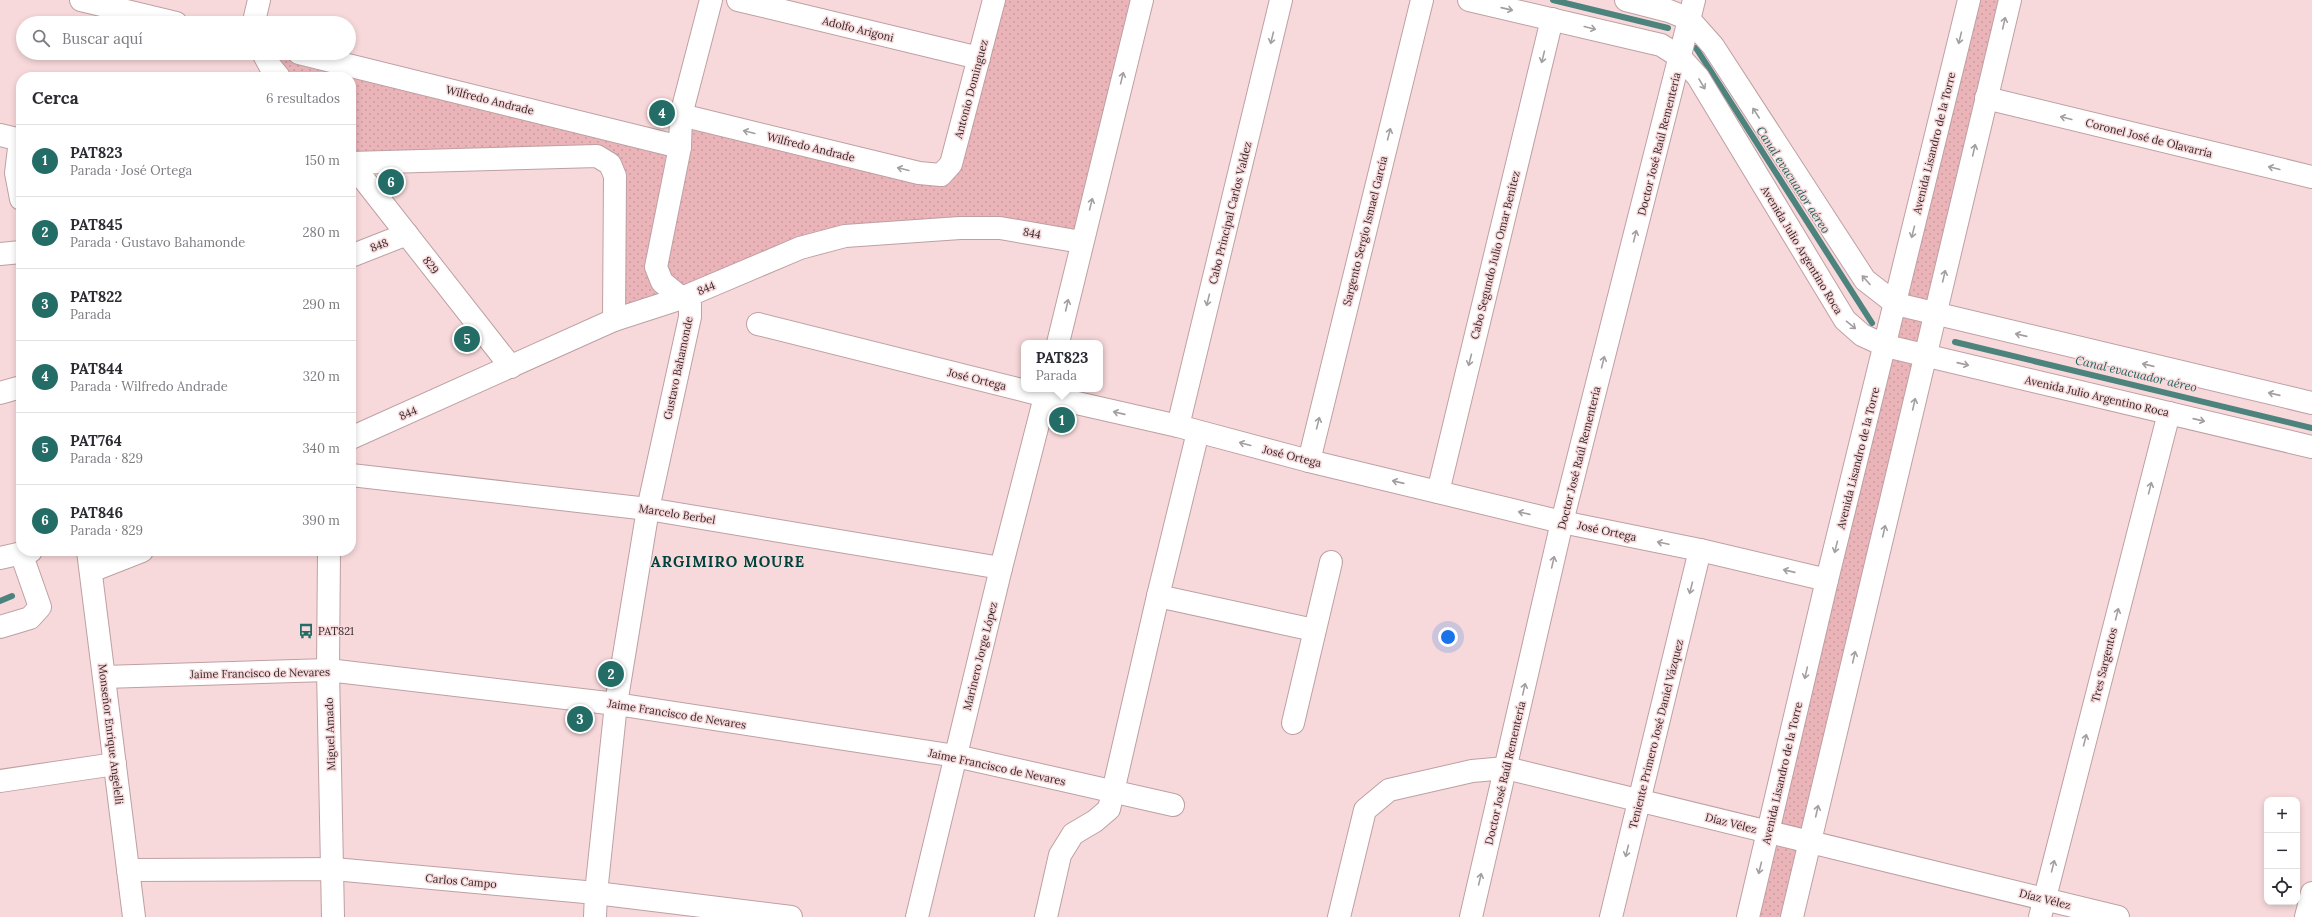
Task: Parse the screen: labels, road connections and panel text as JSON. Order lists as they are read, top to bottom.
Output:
{
  "streets": {
    "street": [
      "Adolfo Arigoni",
      "Antonio Dominguez",
      "Wilfredo Andrade",
      "Coronel José de Olavarría",
      "Avenida Lisandro de la Torre",
      "Doctor José Raúl Rementería",
      "Cabo Principal Carlos Valdez",
      "Sargento Sergio Ismael García",
      "844",
      "848",
      "Avenida Julio Argentino Roca",
      "Cabo Segundo Julio Omar Benítez",
      "829",
      "Gustavo Bahamonde",
      "José Ortega",
      "Marcelo Berbel",
      "Marinero Jorge López",
      "Tres Sargentos",
      "Jaime Francisco de Nevares",
      "Monseñor Enrique Angelelli",
      "Miguel Amado",
      "Teniente Primero José Daniel Vázquez",
      "Díaz Vélez",
      "Carlos Campo"
    ]
  },
  "crossings": [
    ["Adolfo Arigoni", "Antonio Dominguez"],
    ["Antonio Dominguez", "Wilfredo Andrade"],
    ["Wilfredo Andrade", "Gustavo Bahamonde"],
    ["Avenida Lisandro de la Torre", "Avenida Julio Argentino Roca"],
    ["Avenida Lisandro de la Torre", "José Ortega"],
    ["Avenida Lisandro de la Torre", "Díaz Vélez"],
    ["Doctor José Raúl Rementería", "Avenida Julio Argentino Roca"],
    ["Doctor José Raúl Rementería", "José Ortega"],
    ["Doctor José Raúl Rementería", "Díaz Vélez"],
    ["Cabo Principal Carlos Valdez", "José Ortega"],
    ["Sargento Sergio Ismael García", "José Ortega"],
    ["844", "829"],
    ["844", "Gustavo Bahamonde"],
    ["848", "829"],
    ["Avenida Julio Argentino Roca", "Cabo Segundo Julio Omar Benítez"],
    ["Avenida Julio Argentino Roca", "Tres Sargentos"],
    ["Cabo Segundo Julio Omar Benítez", "José Ortega"],
    ["Gustavo Bahamonde", "Marcelo Berbel"],
    ["Gustavo Bahamonde", "Jaime Francisco de Nevares"],
    ["Gustavo Bahamonde", "Carlos Campo"],
    ["José Ortega", "Marinero Jorge López"],
    ["José Ortega", "Teniente Primero José Daniel Vázquez"],
    ["Marcelo Berbel", "Marinero Jorge López"],
    ["Marinero Jorge López", "Jaime Francisco de Nevares"],
    ["Tres Sargentos", "Díaz Vélez"],
    ["Jaime Francisco de Nevares", "Monseñor Enrique Angelelli"],
    ["Jaime Francisco de Nevares", "Miguel Amado"],
    ["Monseñor Enrique Angelelli", "Carlos Campo"],
    ["Miguel Amado", "Carlos Campo"],
    ["Teniente Primero José Daniel Vázquez", "Díaz Vélez"]
  ],
  "one_way": [
    "Wilfredo Andrade",
    "Coronel José de Olavarría",
    "Doctor José Raúl Rementería",
    "Sargento Sergio Ismael García",
    "Cabo Segundo Julio Omar Benítez",
    "José Ortega",
    "Tres Sargentos"
  ],
  "districts": ["ARGIMIRO MOURE"],
  "water": ["Canal evacuador aéreo"],
  "places": {
    "bus stop": ["PAT821"]
  },
  "page": {
    "search": "Buscar aquí",
    "heading": ["Cerca", "6 resultados"],
    "pins": [
      "4",
      "6",
      "5",
      "1",
      "2",
      "3"
    ],
    "list": [
      {
        "mark": "1",
        "name": "PAT823",
        "note": "Parada · José Ortega",
        "value": "150 m"
      },
      {
        "mark": "2",
        "name": "PAT845",
        "note": "Parada · Gustavo Bahamonde",
        "value": "280 m"
      },
      {
        "mark": "3",
        "name": "PAT822",
        "note": "Parada",
        "value": "290 m"
      },
      {
        "mark": "4",
        "name": "PAT844",
        "note": "Parada · Wilfredo Andrade",
        "value": "320 m"
      },
      {
        "mark": "5",
        "name": "PAT764",
        "note": "Parada · 829",
        "value": "340 m"
      },
      {
        "mark": "6",
        "name": "PAT846",
        "note": "Parada · 829",
        "value": "390 m"
      }
    ],
    "popup": ["PAT823", "Parada"],
    "map_buttons": ["+", "−"]
  }
}
